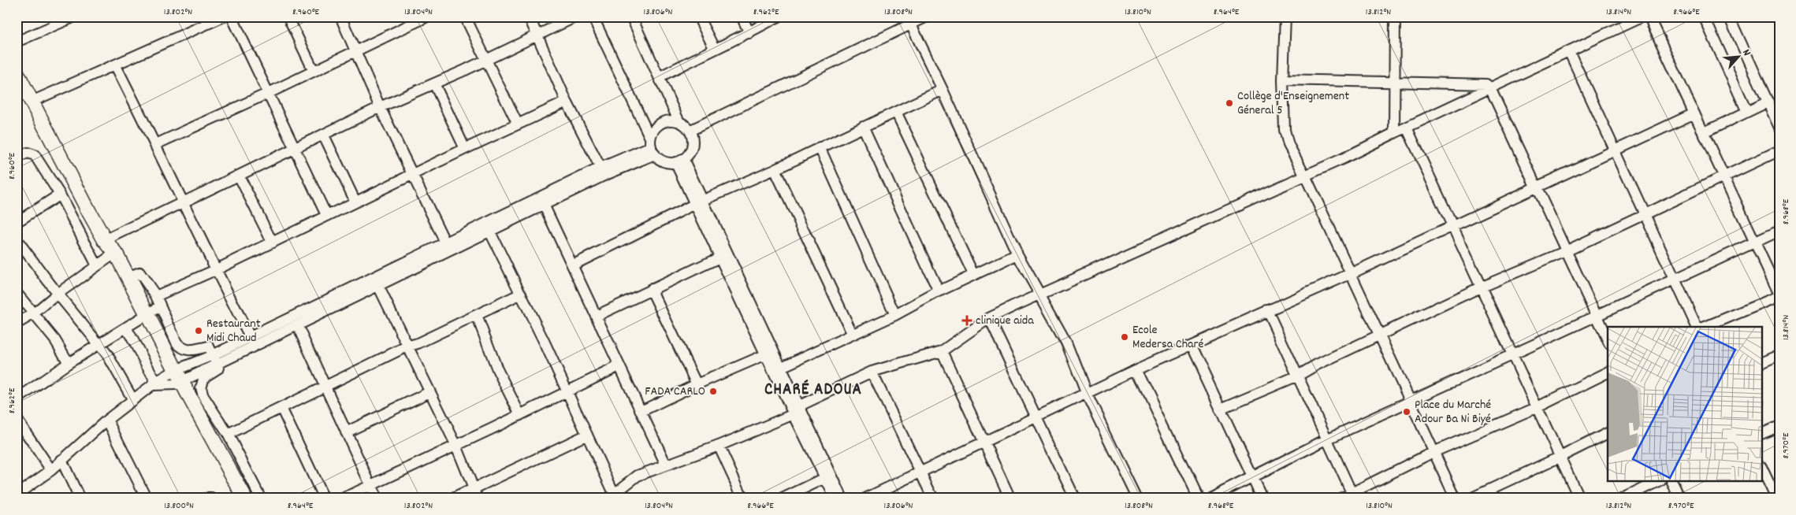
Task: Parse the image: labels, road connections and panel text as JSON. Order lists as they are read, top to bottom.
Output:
{
  "districts": ["CHARÉ ADOUA"],
  "places": {
    "other": [
      "Collège d'Enseignement Géneral 5",
      "Restaurant Midi Chaud",
      "Ecole Medersa Charé",
      "FADA CARLO",
      "Place du Marché Adour Ba Ni Biyé"
    ],
    "health": ["clinique aida"]
  },
  "north": "top right",
  "coordinates": [
    "13.802°N",
    "8.960°E",
    "13.804°N",
    "13.806°N",
    "8.962°E",
    "13.808°N",
    "13.810°N",
    "8.964°E",
    "13.812°N",
    "13.814°N",
    "8.966°E",
    "8.968°E",
    "8.970°E",
    "13.800°N"
  ]
}
